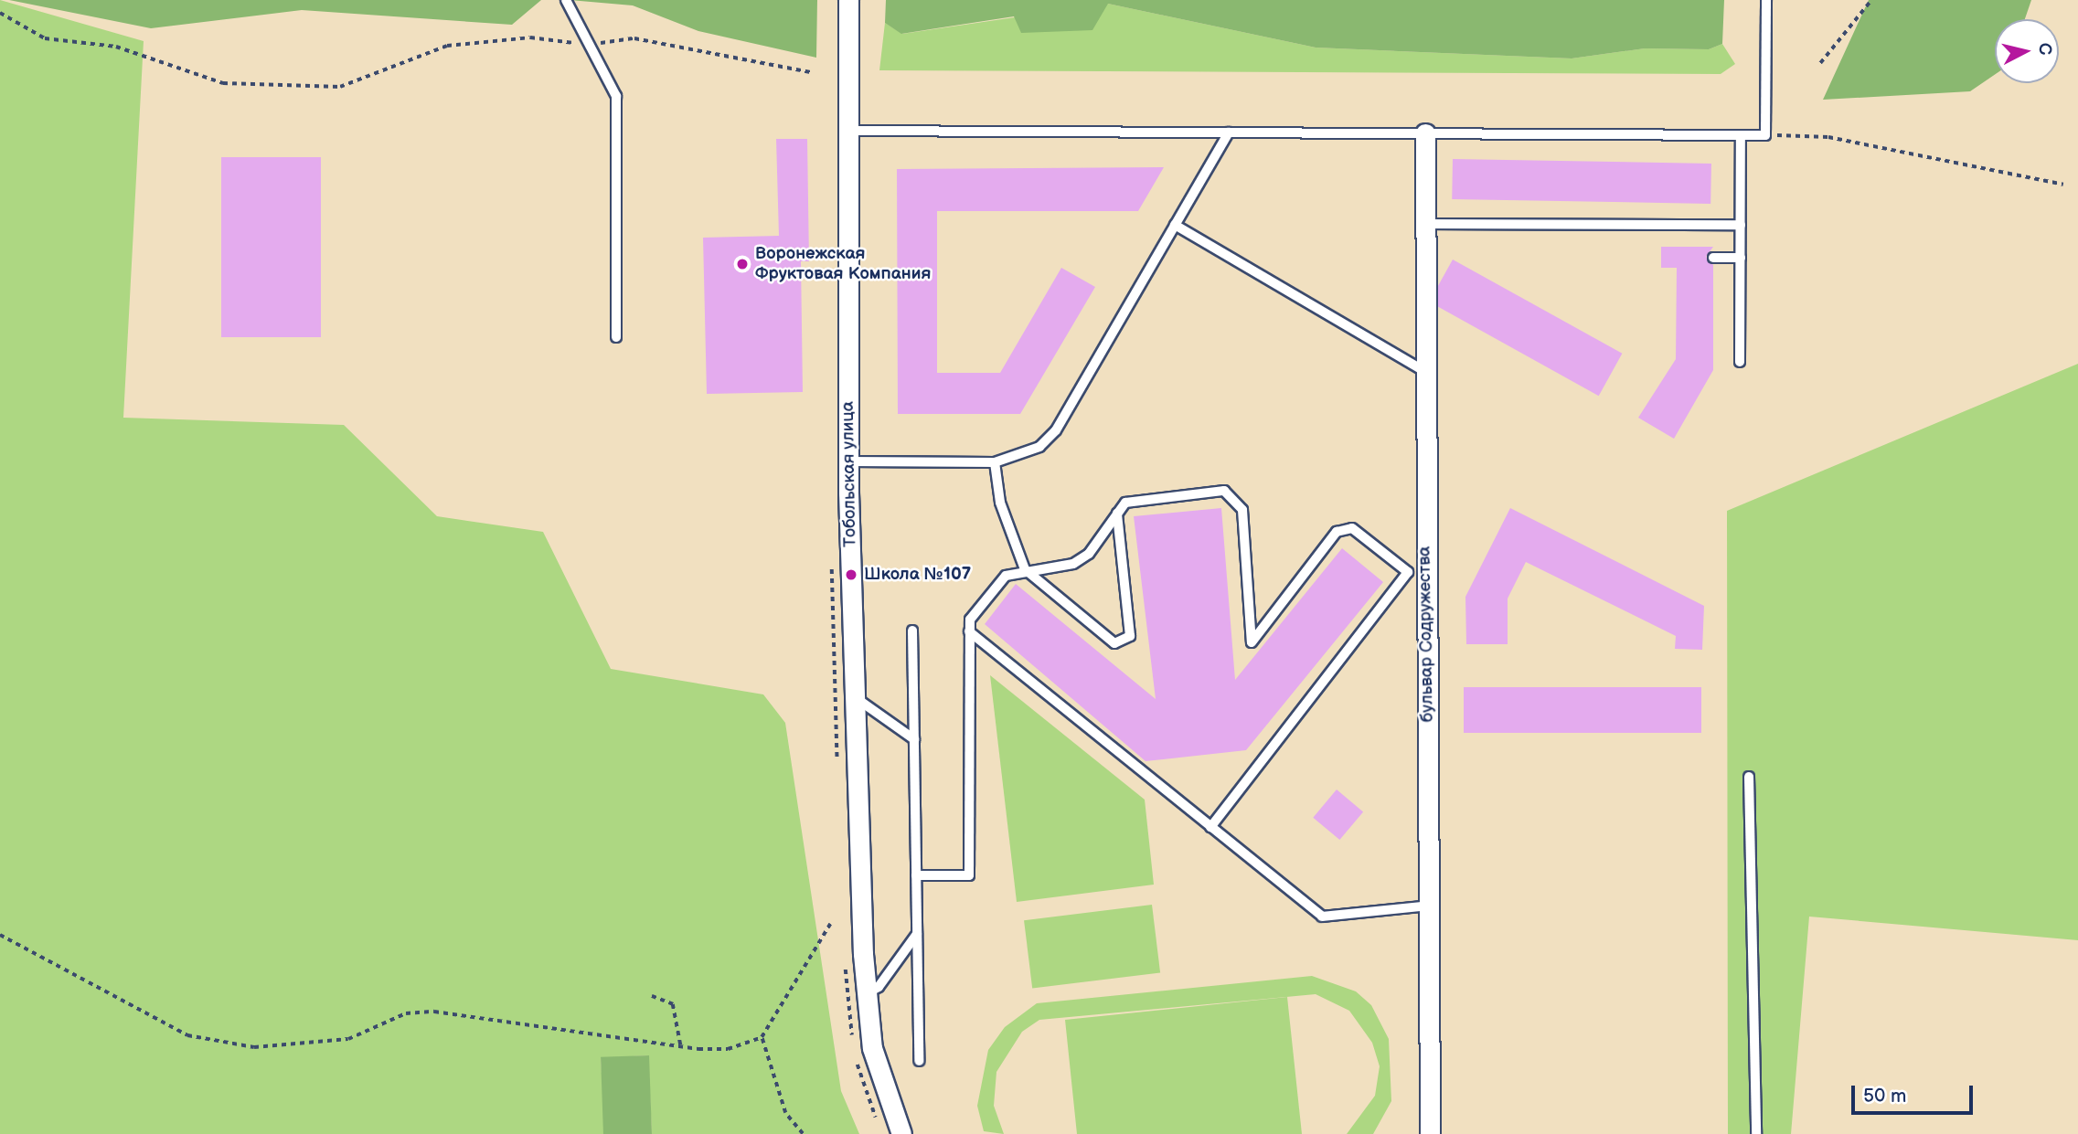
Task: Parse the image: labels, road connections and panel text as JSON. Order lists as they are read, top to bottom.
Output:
{
  "streets": {
    "street": ["Тобольская улица", "бульвар Содружества"]
  },
  "places": ["Воронежская Фруктовая Компания", "Школа №107"],
  "scale_bar": "50 m",
  "north": "right"
}
